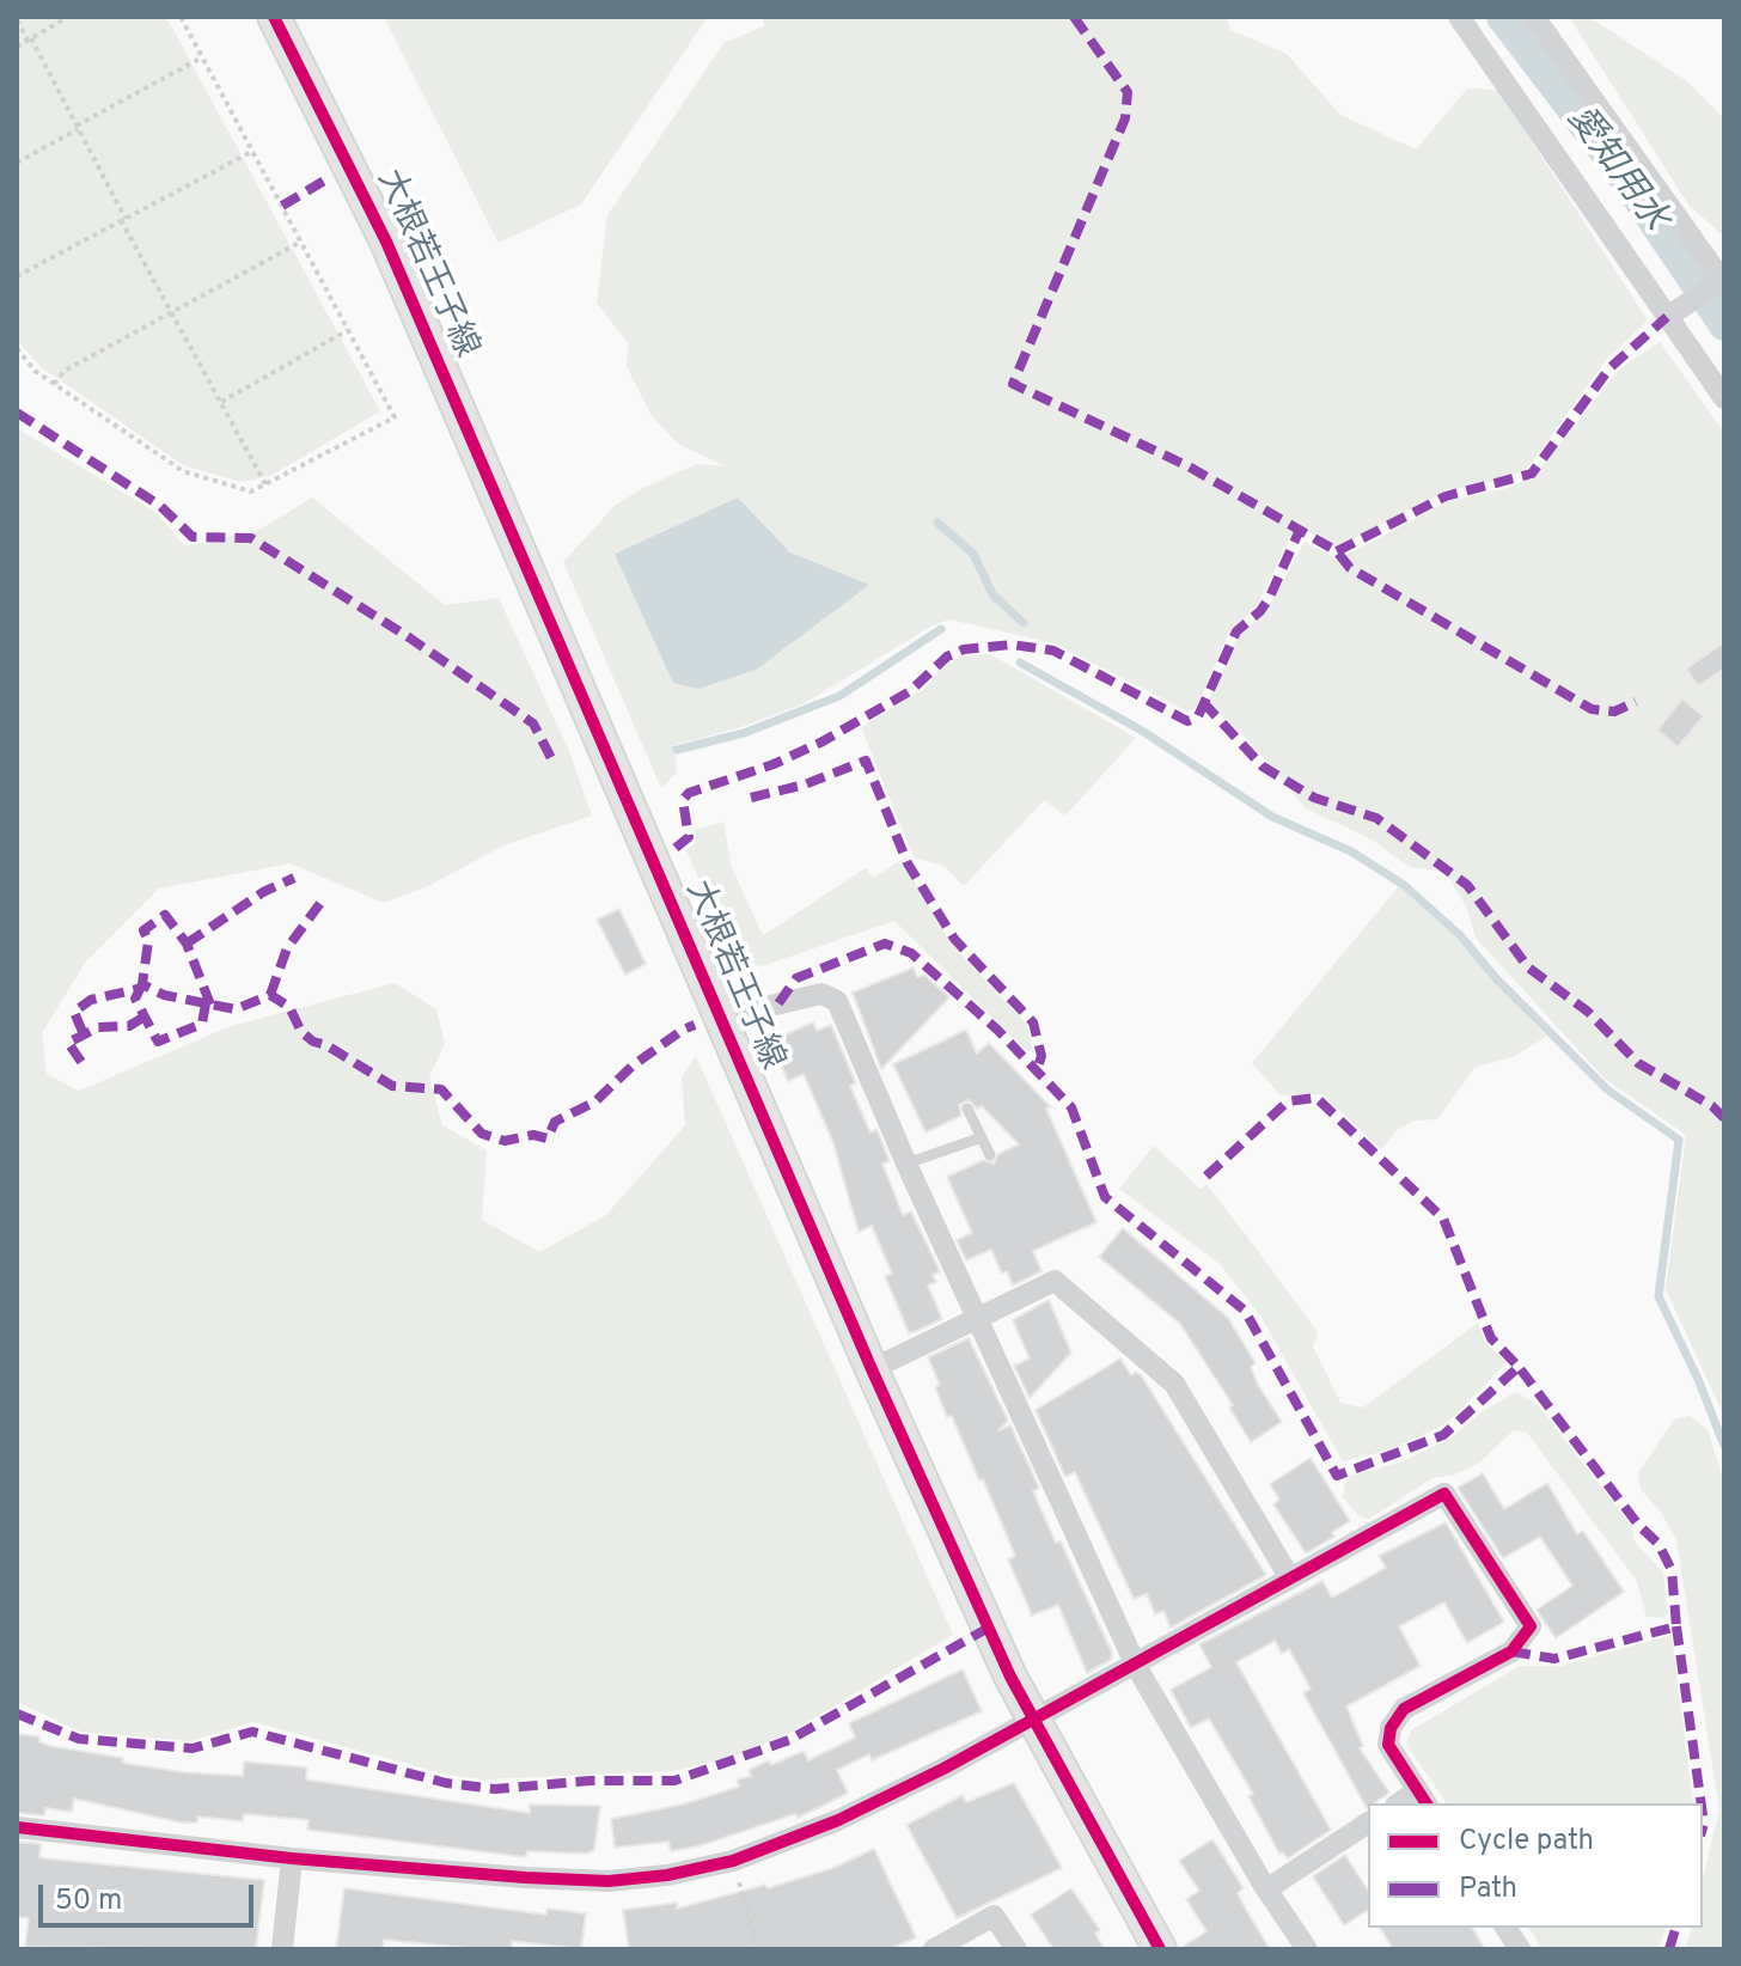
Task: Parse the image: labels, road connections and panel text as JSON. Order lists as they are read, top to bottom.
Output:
{
  "streets": {
    "street": ["大根若王子線"]
  },
  "water": ["愛知用水"],
  "legend": ["Cycle path", "Path"],
  "scale_bar": "50 m"
}
